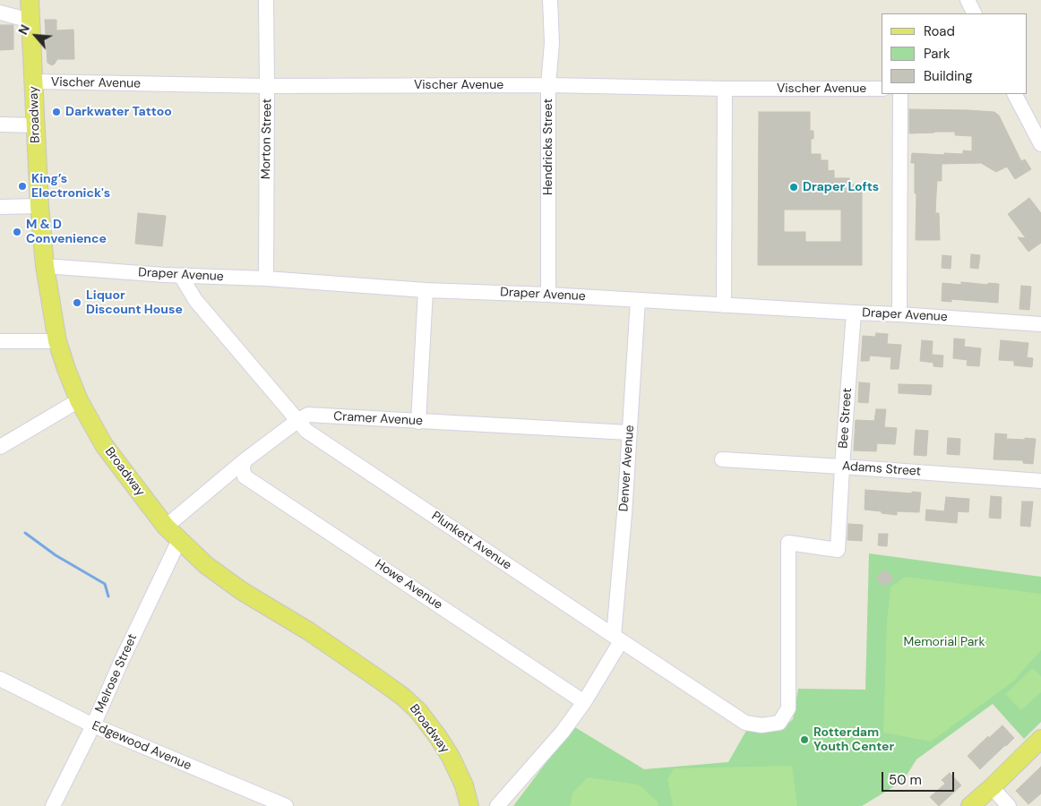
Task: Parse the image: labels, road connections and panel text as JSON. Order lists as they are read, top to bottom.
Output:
{
  "streets": {
    "main road": ["Broadway"],
    "street": [
      "Vischer Avenue",
      "Morton Street",
      "Hendricks Street",
      "Draper Avenue",
      "Bee Street",
      "Cramer Avenue",
      "Denver Avenue",
      "Adams Street",
      "Plunkett Avenue",
      "Howe Avenue",
      "Melrose Street",
      "Edgewood Avenue"
    ]
  },
  "crossings": [
    ["Vischer Avenue", "Broadway"],
    ["Vischer Avenue", "Morton Street"],
    ["Vischer Avenue", "Hendricks Street"],
    ["Broadway", "Draper Avenue"],
    ["Broadway", "Cramer Avenue"],
    ["Broadway", "Melrose Street"],
    ["Morton Street", "Draper Avenue"],
    ["Hendricks Street", "Draper Avenue"],
    ["Draper Avenue", "Bee Street"],
    ["Draper Avenue", "Denver Avenue"],
    ["Draper Avenue", "Plunkett Avenue"],
    ["Bee Street", "Adams Street"],
    ["Bee Street", "Plunkett Avenue"],
    ["Cramer Avenue", "Denver Avenue"],
    ["Cramer Avenue", "Plunkett Avenue"],
    ["Cramer Avenue", "Howe Avenue"],
    ["Denver Avenue", "Plunkett Avenue"],
    ["Denver Avenue", "Howe Avenue"],
    ["Melrose Street", "Edgewood Avenue"]
  ],
  "parks": ["Memorial Park"],
  "places": [
    "Darkwater Tattoo",
    "King’s Electronick's",
    "Draper Lofts",
    "M & D Convenience",
    "Liquor Discount House",
    "Rotterdam Youth Center"
  ],
  "legend": ["Road", "Park", "Building"],
  "scale_bar": "50 m",
  "north": "top left"
}
